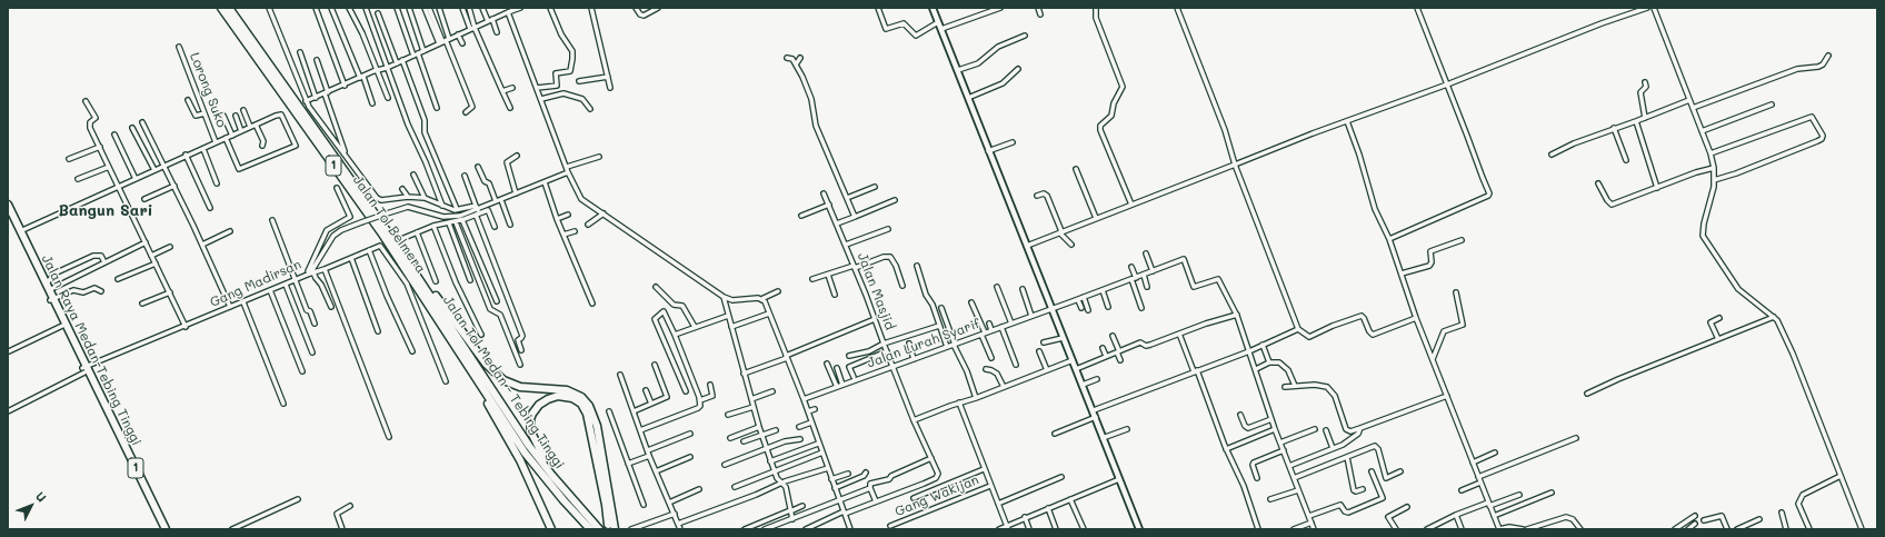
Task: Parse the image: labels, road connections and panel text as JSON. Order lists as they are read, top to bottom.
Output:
{
  "streets": {
    "highway": [
      "1",
      "Jalan Tol Belmera",
      "Jalan Raya Medan-Tebing Tinggi",
      "Jalan Tol Medan - Tebing Tinggi"
    ],
    "street": [
      "Lorong Suko",
      "Gang Madirsan",
      "Jalan Masjid",
      "Jalan Lurah Syarif",
      "Gang Wakijan"
    ]
  },
  "crossings": [
    ["Jalan Tol Belmera", "Jalan Tol Medan - Tebing Tinggi"],
    ["Gang Madirsan", "Jalan Raya Medan-Tebing Tinggi"],
    ["Jalan Masjid", "Jalan Lurah Syarif"]
  ],
  "districts": ["Bangun Sari"],
  "north": "top right"
}
